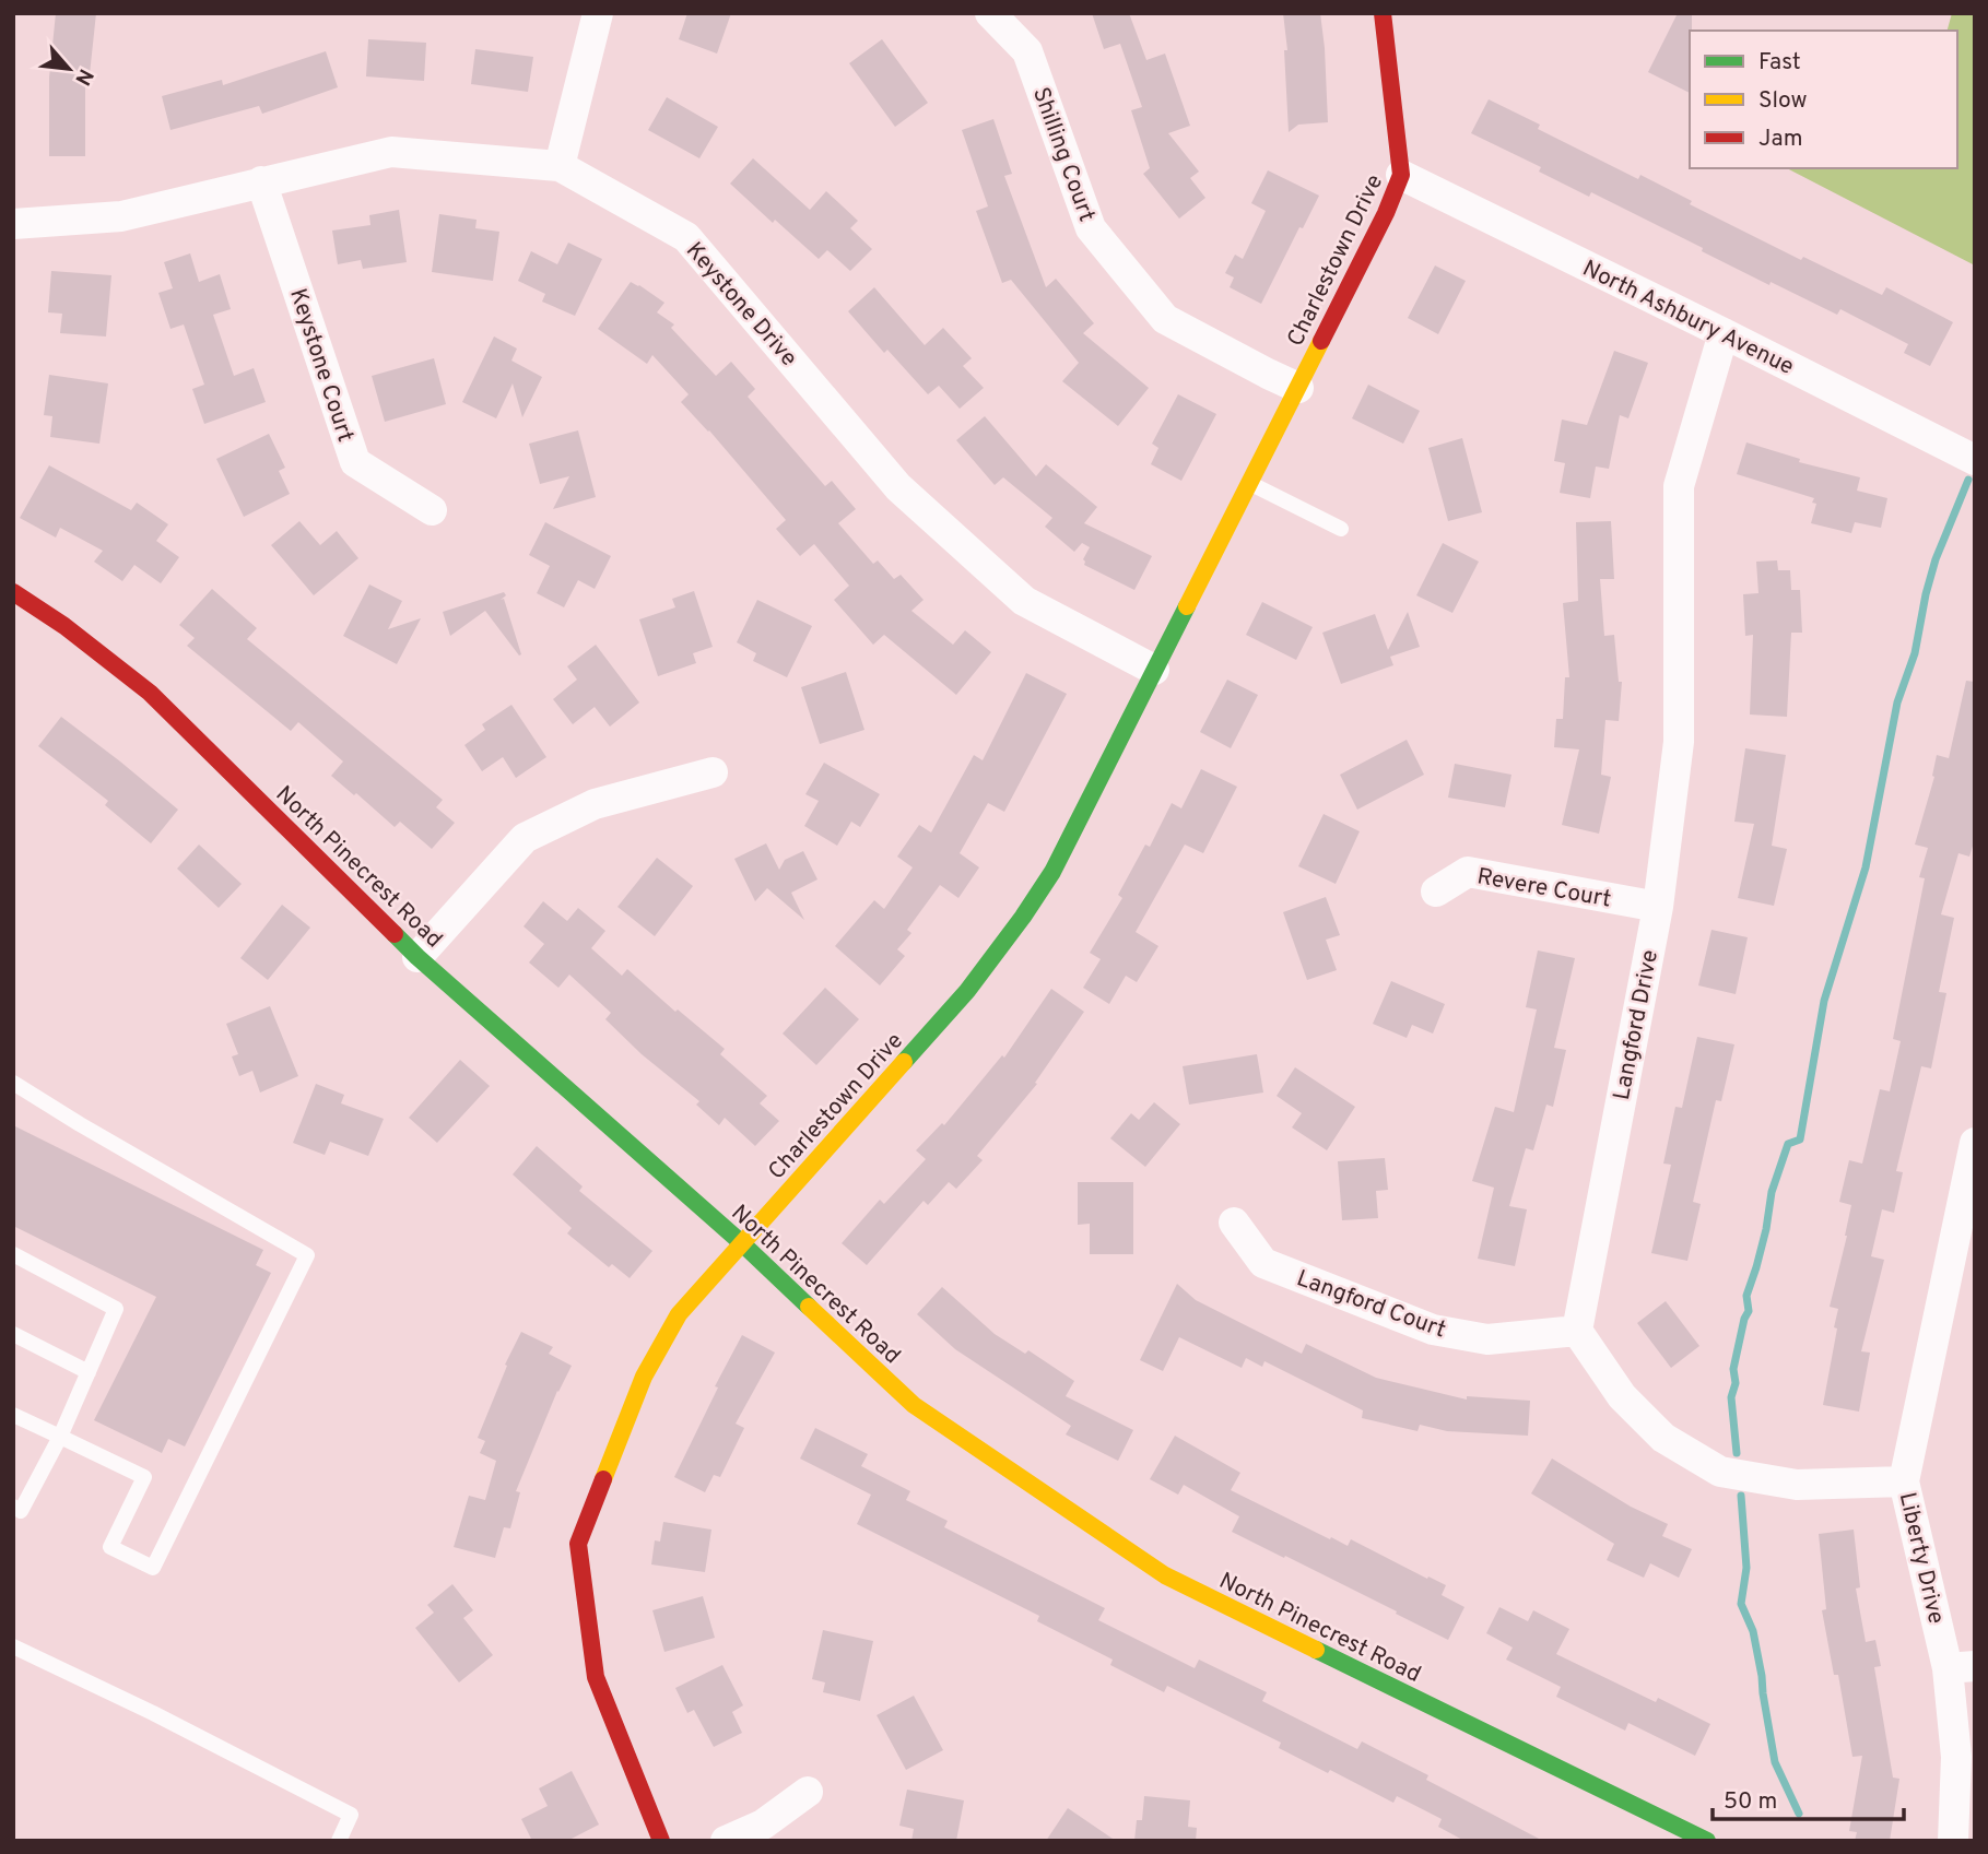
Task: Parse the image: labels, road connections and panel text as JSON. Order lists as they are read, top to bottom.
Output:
{
  "streets": {
    "street": [
      "Shilling Court",
      "Charlestown Drive",
      "Keystone Drive",
      "North Ashbury Avenue",
      "Keystone Court",
      "North Pinecrest Road",
      "Revere Court",
      "Langford Drive",
      "Langford Court",
      "Liberty Drive"
    ]
  },
  "crossings": [
    ["Shilling Court", "Charlestown Drive"],
    ["Charlestown Drive", "Keystone Drive"],
    ["Charlestown Drive", "North Ashbury Avenue"],
    ["Charlestown Drive", "North Pinecrest Road"],
    ["Keystone Drive", "Keystone Court"],
    ["North Ashbury Avenue", "Langford Drive"],
    ["Revere Court", "Langford Drive"],
    ["Langford Drive", "Langford Court"]
  ],
  "legend": ["Fast", "Slow", "Jam"],
  "scale_bar": "50 m",
  "north": "bottom right"
}
